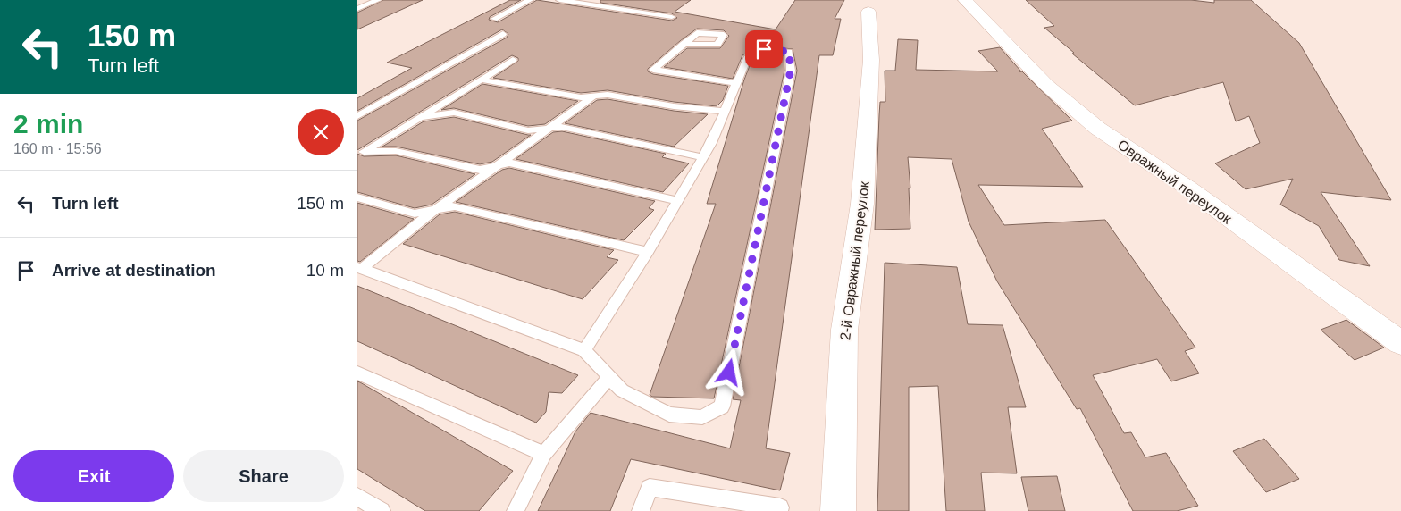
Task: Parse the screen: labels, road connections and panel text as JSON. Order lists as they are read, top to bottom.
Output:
{
  "streets": {
    "street": ["Овражный переулок", "2-й Овражный переулок"]
  },
  "page": {
    "turn": ["150 m", "Turn left"],
    "heading": ["2 min", "160 m · 15:56"],
    "list": [
      {
        "name": "Turn left",
        "value": "150 m"
      },
      {
        "name": "Arrive at destination",
        "value": "10 m"
      }
    ],
    "buttons": ["Exit", "Share"]
  }
}
